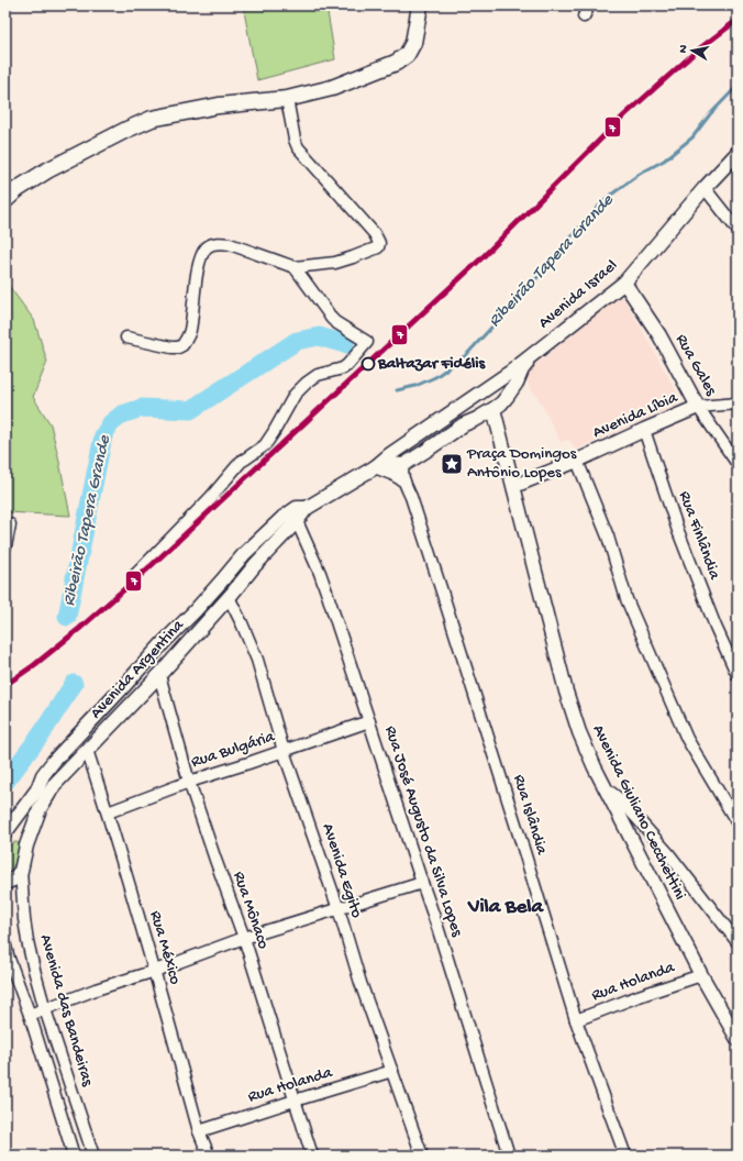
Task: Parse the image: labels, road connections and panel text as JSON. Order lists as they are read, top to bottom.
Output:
{
  "streets": {
    "street": [
      "Avenida Israel",
      "Rua Gales",
      "Avenida Líbia",
      "Rua Finlândia",
      "Avenida Argentina",
      "Rua Bulgária",
      "Avenida Giuliano Cecchettini",
      "Rua Islândia",
      "Rua José Augusto da Silva Lopes",
      "Avenida Egito",
      "Rua Mônaco",
      "Rua México",
      "Rua Holanda",
      "Avenida das Bandeiras"
    ]
  },
  "crossings": [
    ["Avenida Israel", "Rua Gales"],
    ["Avenida Israel", "Avenida Argentina"],
    ["Rua Gales", "Avenida Líbia"],
    ["Avenida Líbia", "Rua Finlândia"],
    ["Avenida Líbia", "Avenida Giuliano Cecchettini"],
    ["Avenida Argentina", "Rua José Augusto da Silva Lopes"],
    ["Avenida Argentina", "Avenida Egito"],
    ["Avenida Argentina", "Rua Mônaco"],
    ["Avenida Argentina", "Rua México"],
    ["Avenida Argentina", "Avenida das Bandeiras"],
    ["Rua Bulgária", "Rua José Augusto da Silva Lopes"],
    ["Rua Bulgária", "Avenida Egito"],
    ["Rua Bulgária", "Rua Mônaco"],
    ["Rua Bulgária", "Rua México"],
    ["Avenida Giuliano Cecchettini", "Rua Holanda"],
    ["Rua Islândia", "Rua Holanda"],
    ["Avenida Egito", "Rua Holanda"],
    ["Rua Mônaco", "Rua Holanda"],
    ["Rua México", "Rua Holanda"]
  ],
  "districts": ["Vila Bela"],
  "water": ["Ribeirão Tapera Grande"],
  "places": {
    "other": ["Baltazar Fidélis"],
    "place": ["Praça Domingos Antônio Lopes"]
  },
  "lines": ["transit line 7"],
  "north": "left"
}
